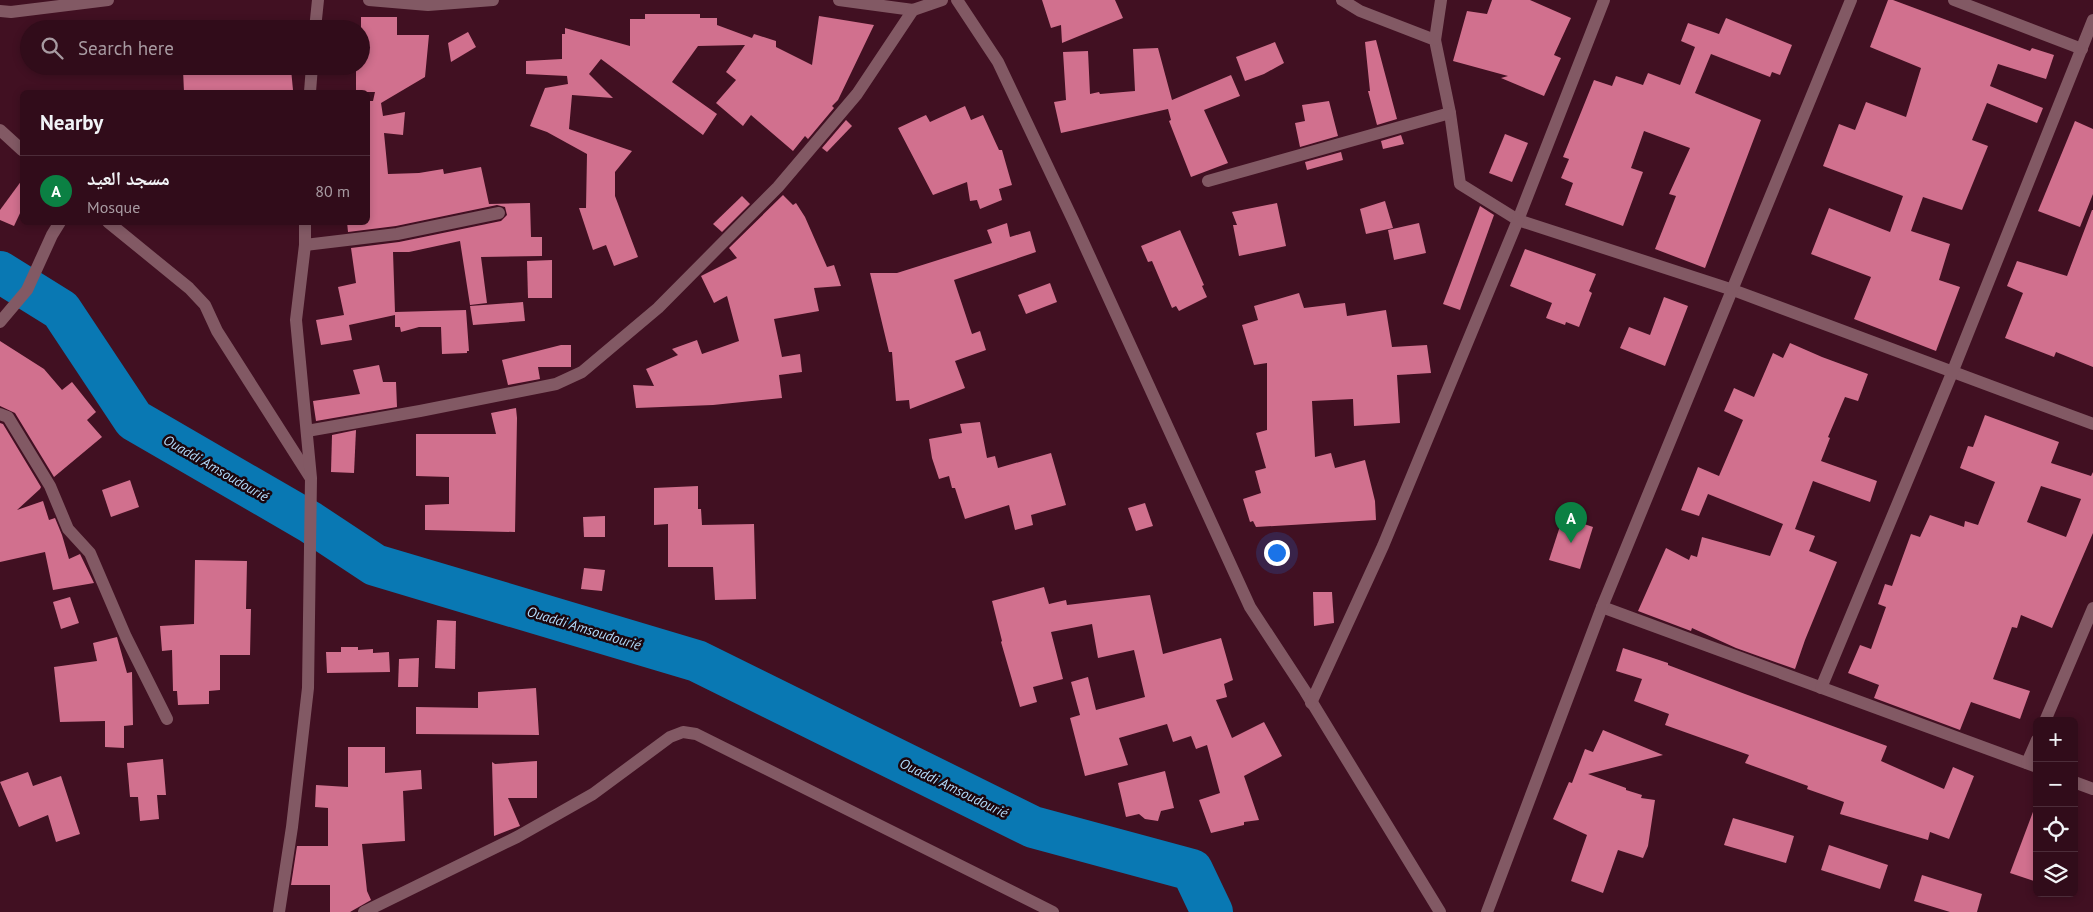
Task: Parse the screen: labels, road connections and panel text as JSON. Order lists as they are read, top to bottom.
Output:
{
  "water": ["Ouaddi Amsoudourié"],
  "page": {
    "search": "Search here",
    "heading": "Nearby",
    "list": [
      {
        "mark": "A",
        "name": "مسجد العيد",
        "note": "Mosque",
        "value": "80 m"
      }
    ],
    "pins": "A",
    "map_buttons": ["+", "−"]
  }
}
